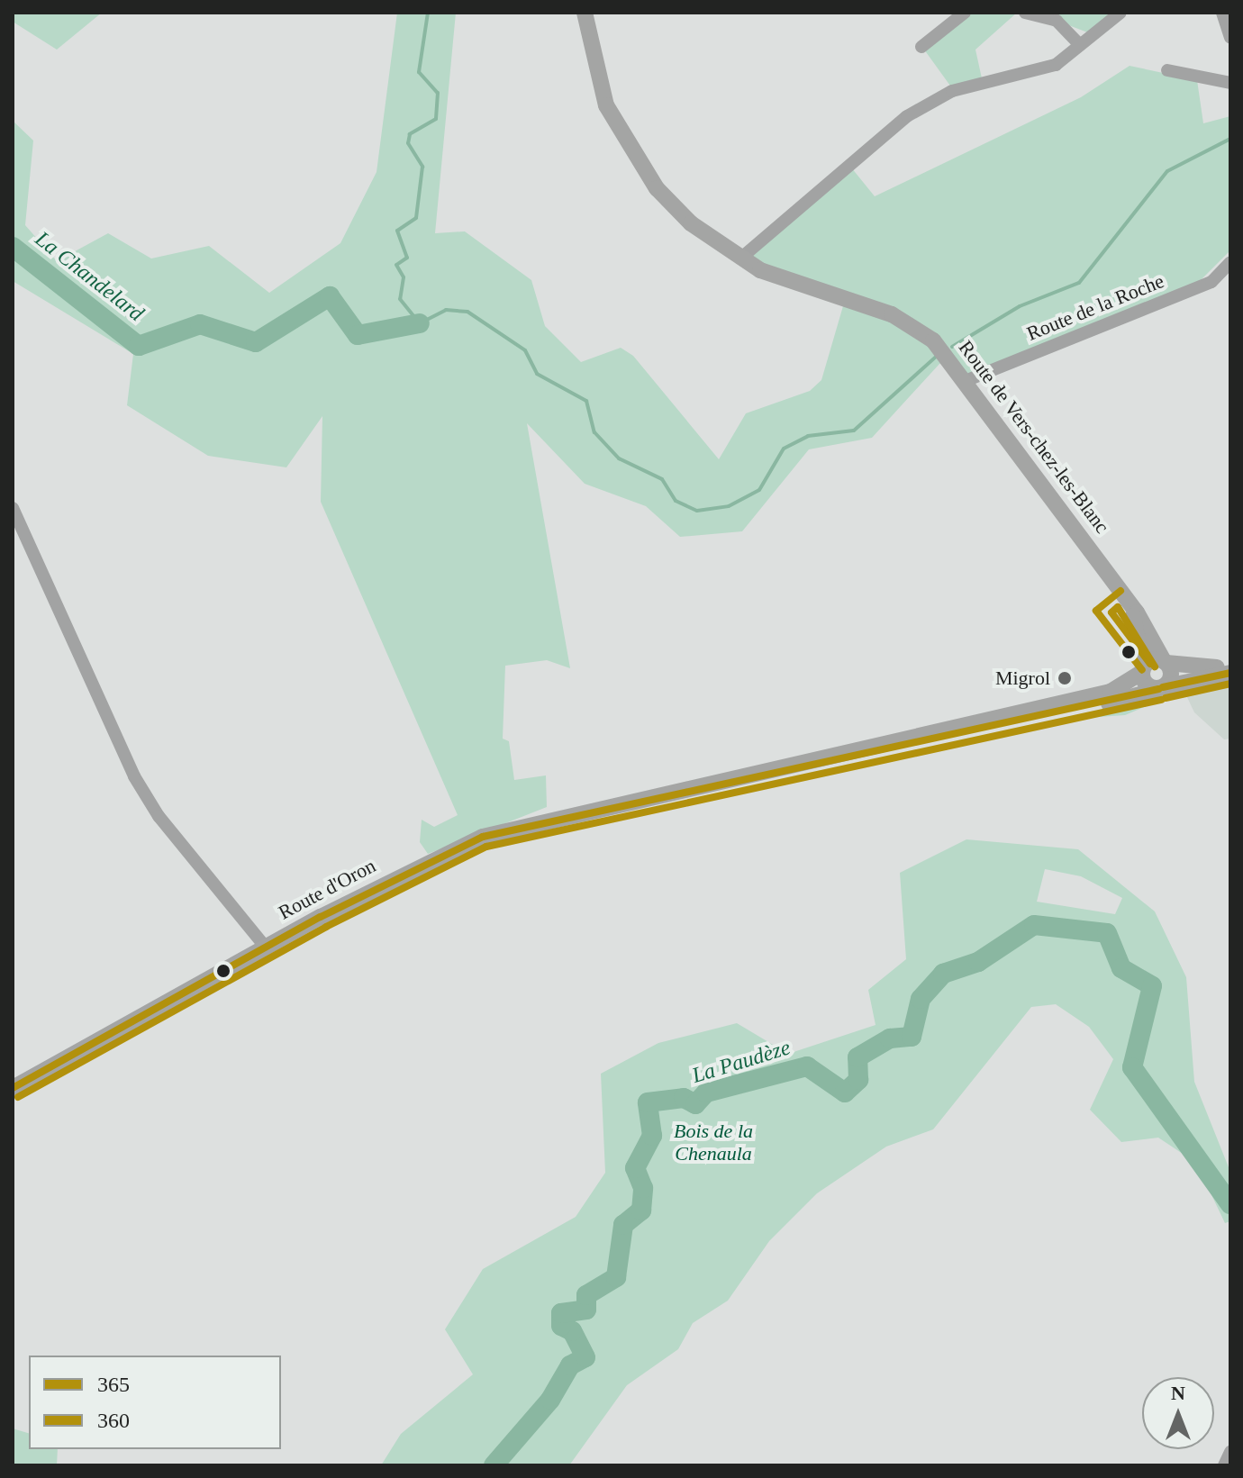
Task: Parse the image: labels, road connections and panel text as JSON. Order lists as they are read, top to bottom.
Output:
{
  "streets": {
    "main road": ["Route de Vers-chez-les-Blanc", "Route d'Oron"],
    "street": ["Route de la Roche"]
  },
  "crossings": [
    ["Route de la Roche", "Route de Vers-chez-les-Blanc"]
  ],
  "water": ["La Chandelard", "La Paudèze"],
  "parks": ["Bois de la Chenaula"],
  "places": ["Migrol"],
  "lines": ["transit line 365", "transit line 360"],
  "legend": ["365", "360"],
  "north": "top"
}
